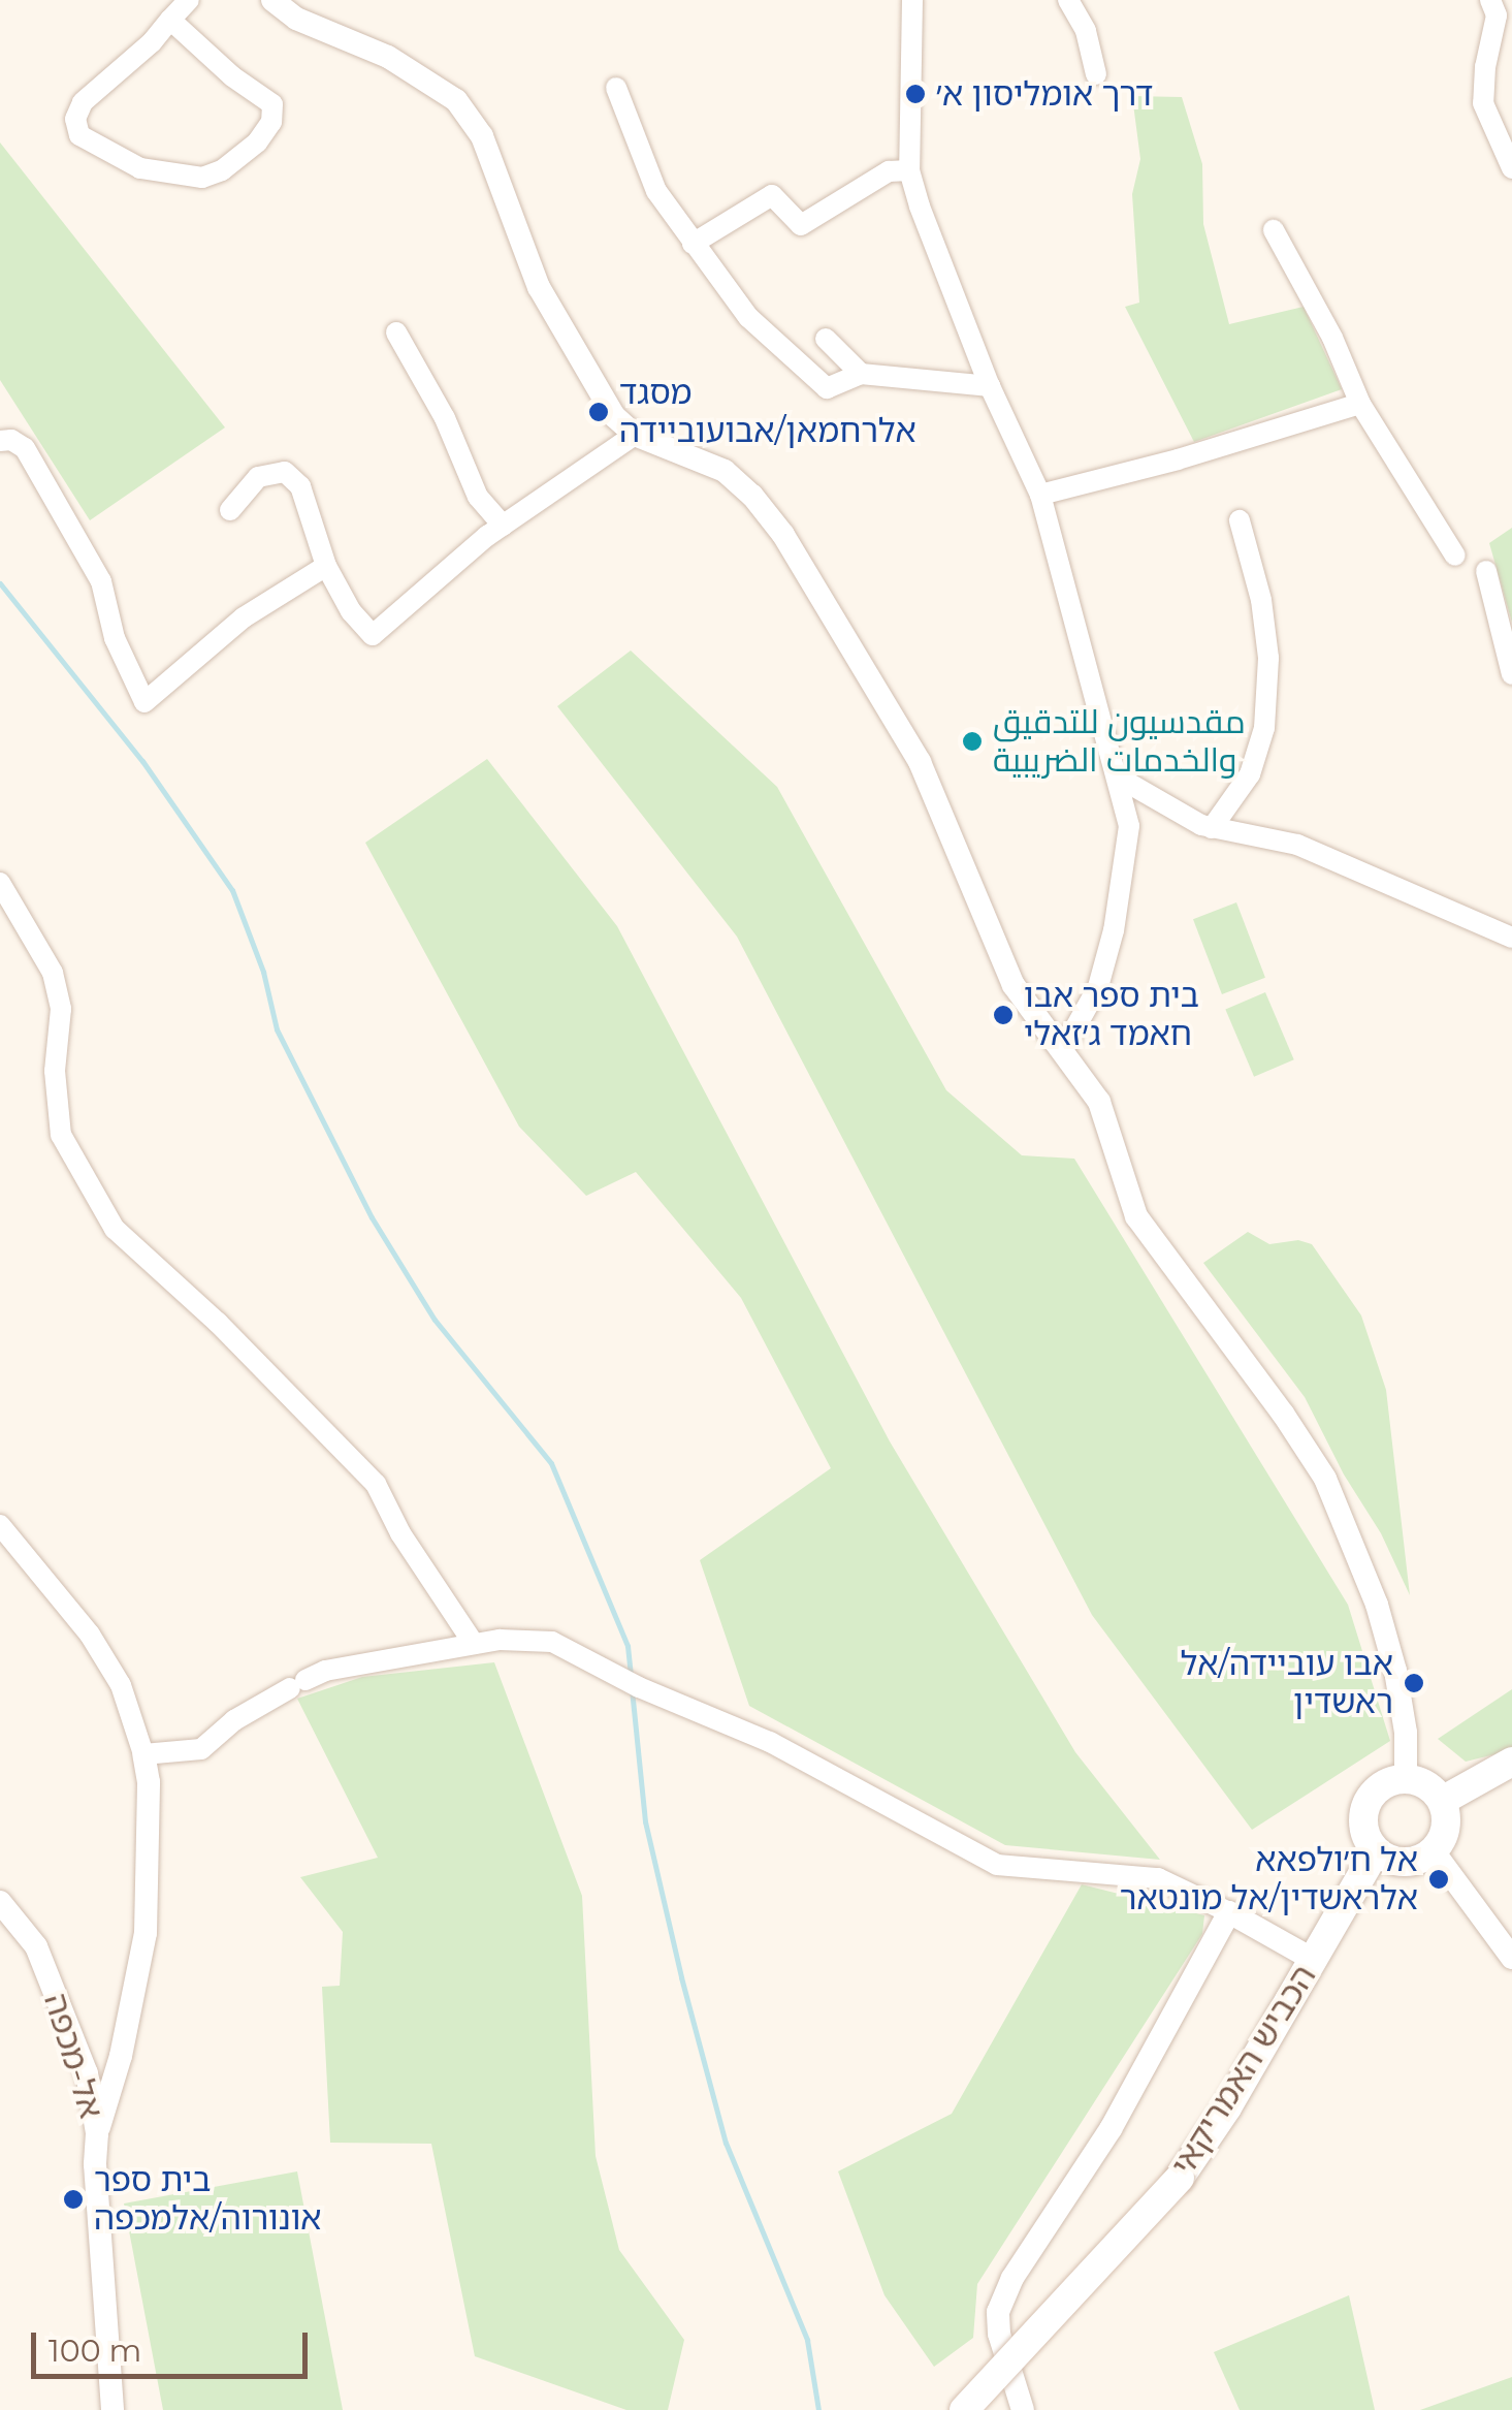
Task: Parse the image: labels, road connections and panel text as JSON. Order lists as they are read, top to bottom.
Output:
{
  "streets": {
    "main road": ["הכביש האמריקאי"],
    "street": ["אל-מכפה"]
  },
  "places": [
    "דרך אומליסון א׳",
    "מסגד אלרחמאן/אבועוביידה",
    "مقدسيون للتدقيق والخدمات الضريبية",
    "בית ספר אבו חאמד ג׳זאלי",
    "אבו עוביידה/אל ראשדין",
    "אל ח׳ולפאא אלראשדין/אל מונטאר",
    "בית ספר אונורוה/אלמכפה"
  ],
  "scale_bar": "100 m"
}
